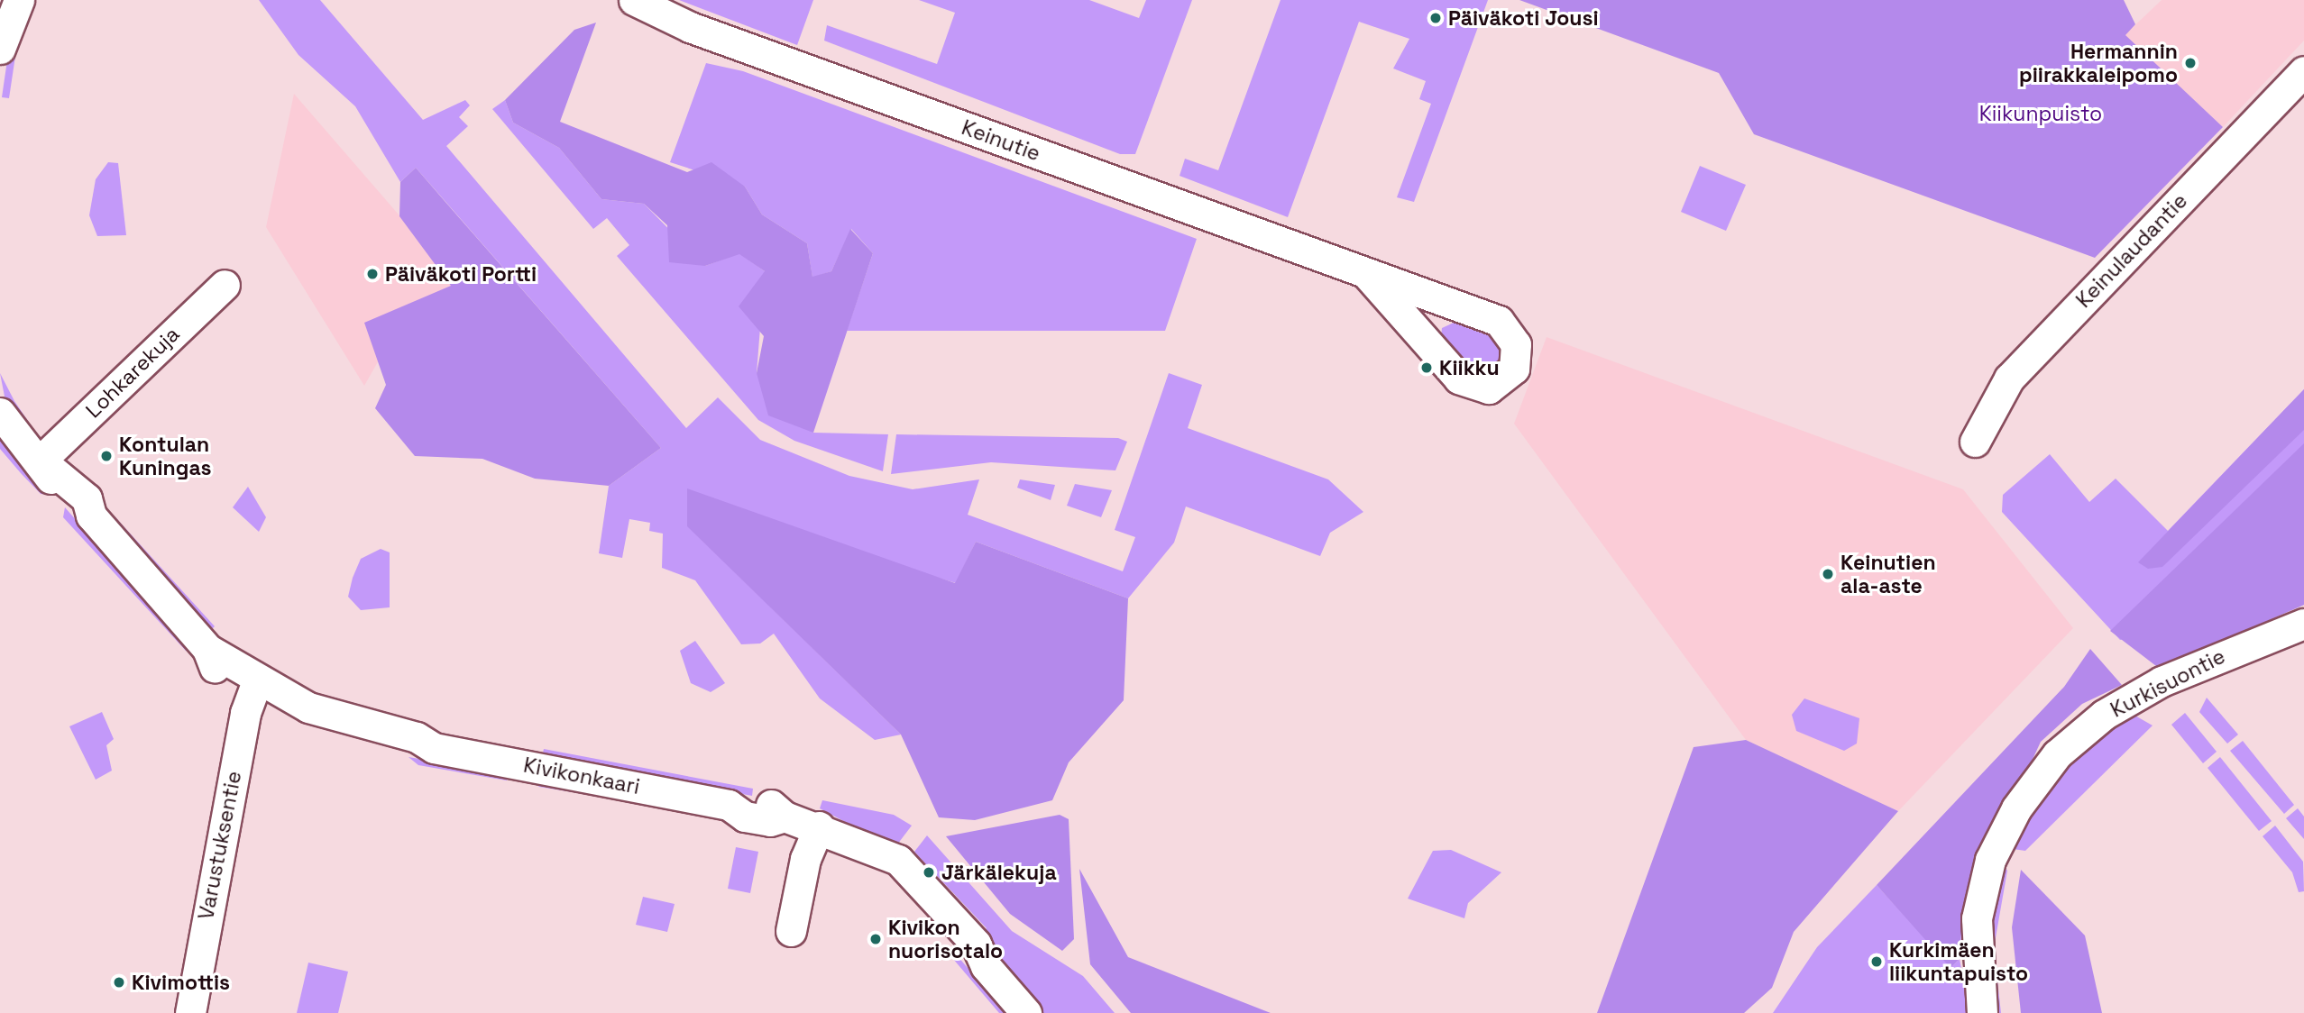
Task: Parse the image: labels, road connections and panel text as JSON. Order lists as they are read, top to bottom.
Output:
{
  "streets": {
    "street": [
      "Keinutie",
      "Keinulaudantie",
      "Lohkarekuja",
      "Kurkisuontie",
      "Kivikonkaari",
      "Varustuksentie"
    ]
  },
  "crossings": [
    ["Lohkarekuja", "Kivikonkaari"],
    ["Kivikonkaari", "Varustuksentie"]
  ],
  "parks": ["Kiikunpuisto"],
  "places": [
    "Päiväkoti Jousi",
    "Hermannin piirakkaleipomo",
    "Päiväkoti Portti",
    "Kiikku",
    "Kontulan Kuningas",
    "Keinutien ala-aste",
    "Järkälekuja",
    "Kivikon nuorisotalo",
    "Kurkimäen liikuntapuisto",
    "Kivimottis"
  ]
}
